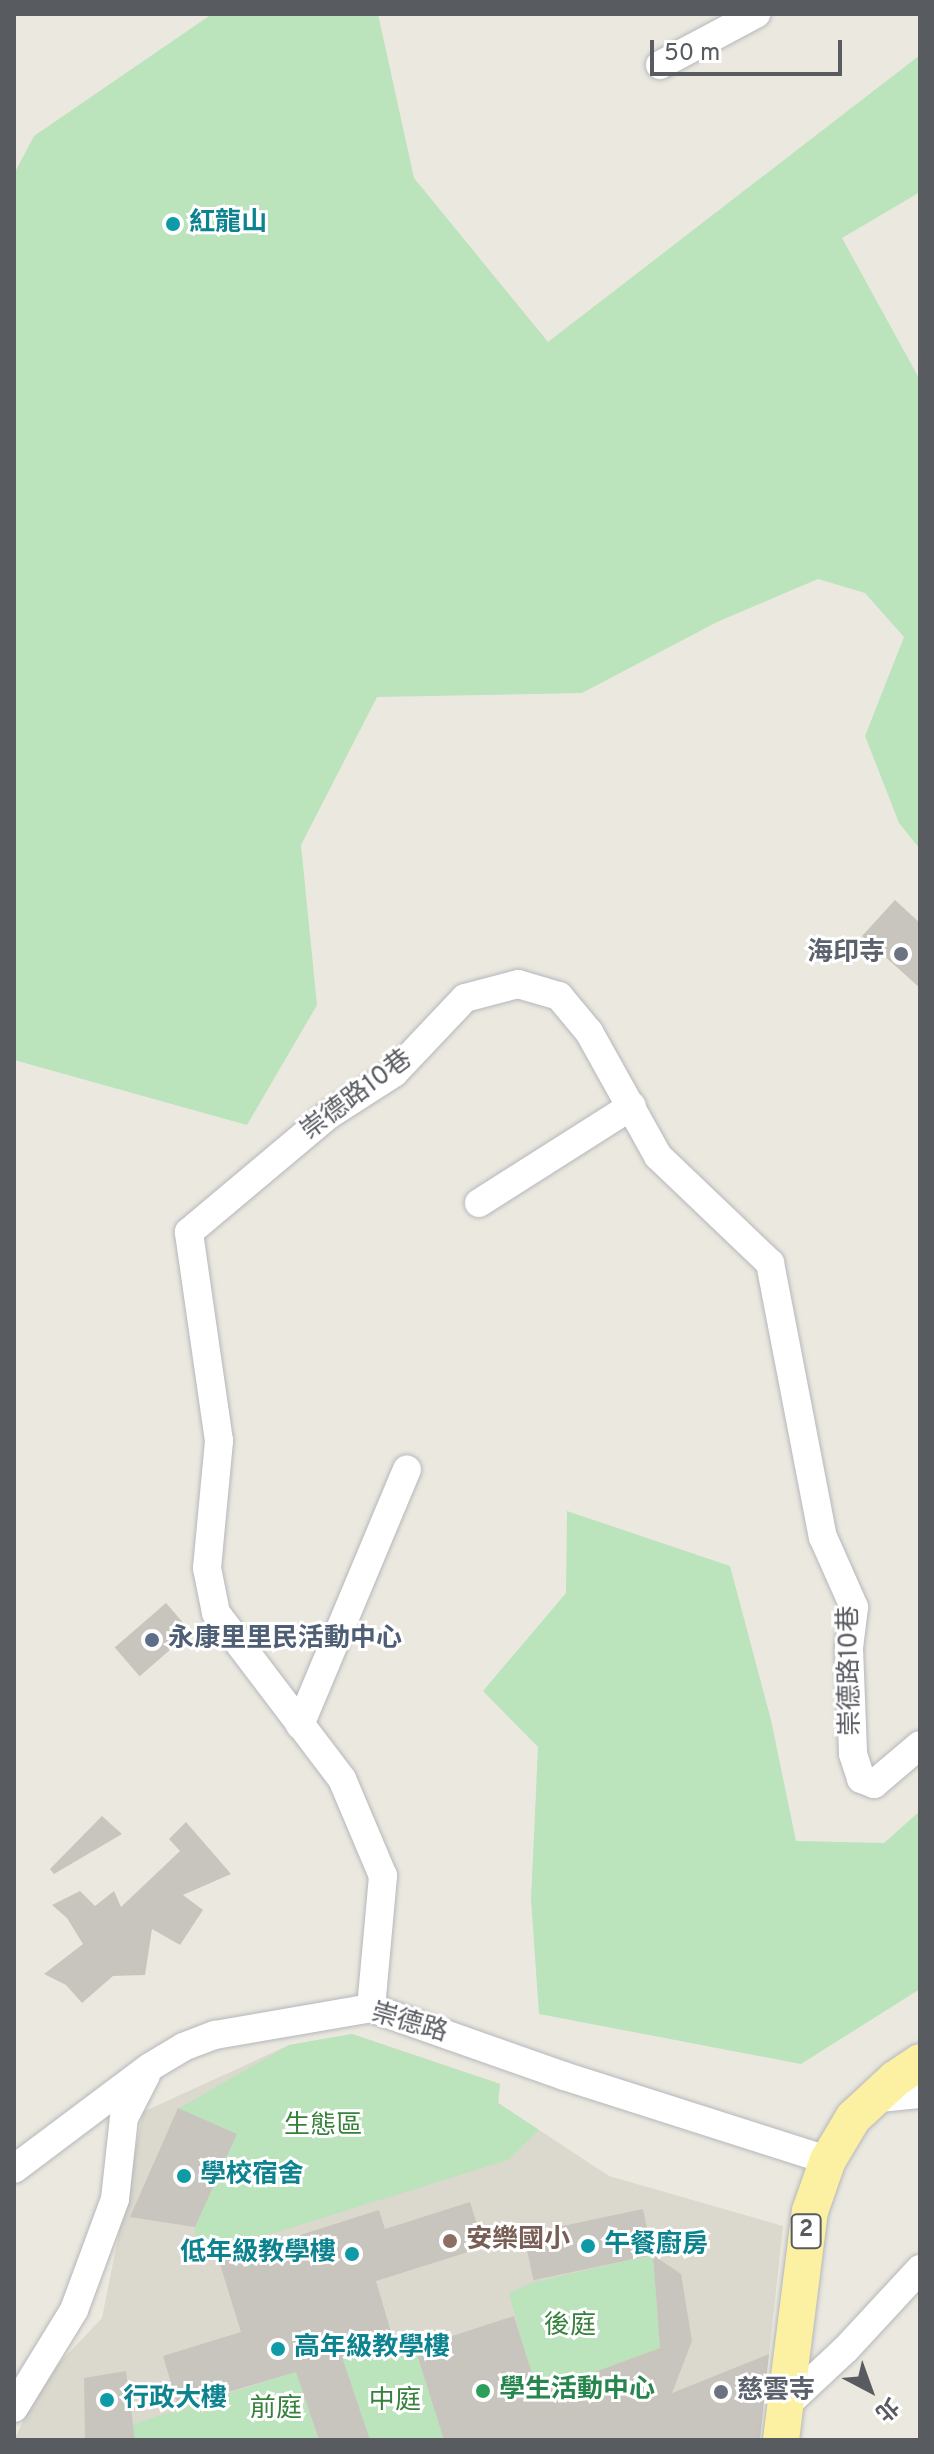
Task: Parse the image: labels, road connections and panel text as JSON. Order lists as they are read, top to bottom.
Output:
{
  "streets": {
    "main road": ["2"],
    "street": ["崇德路10巷", "崇德路"]
  },
  "crossings": [
    ["崇德路10巷", "崇德路"],
    ["崇德路", "2"]
  ],
  "parks": [
    "生態區",
    "後庭",
    "中庭",
    "前庭"
  ],
  "places": [
    "紅龍山",
    "海印寺",
    "永康里里民活動中心",
    "學校宿舍",
    "安樂國小",
    "午餐廚房",
    "低年級教學樓",
    "高年級教學樓",
    "學生活動中心",
    "慈雲寺",
    "行政大樓"
  ],
  "scale_bar": "50 m",
  "north": "bottom right"
}
